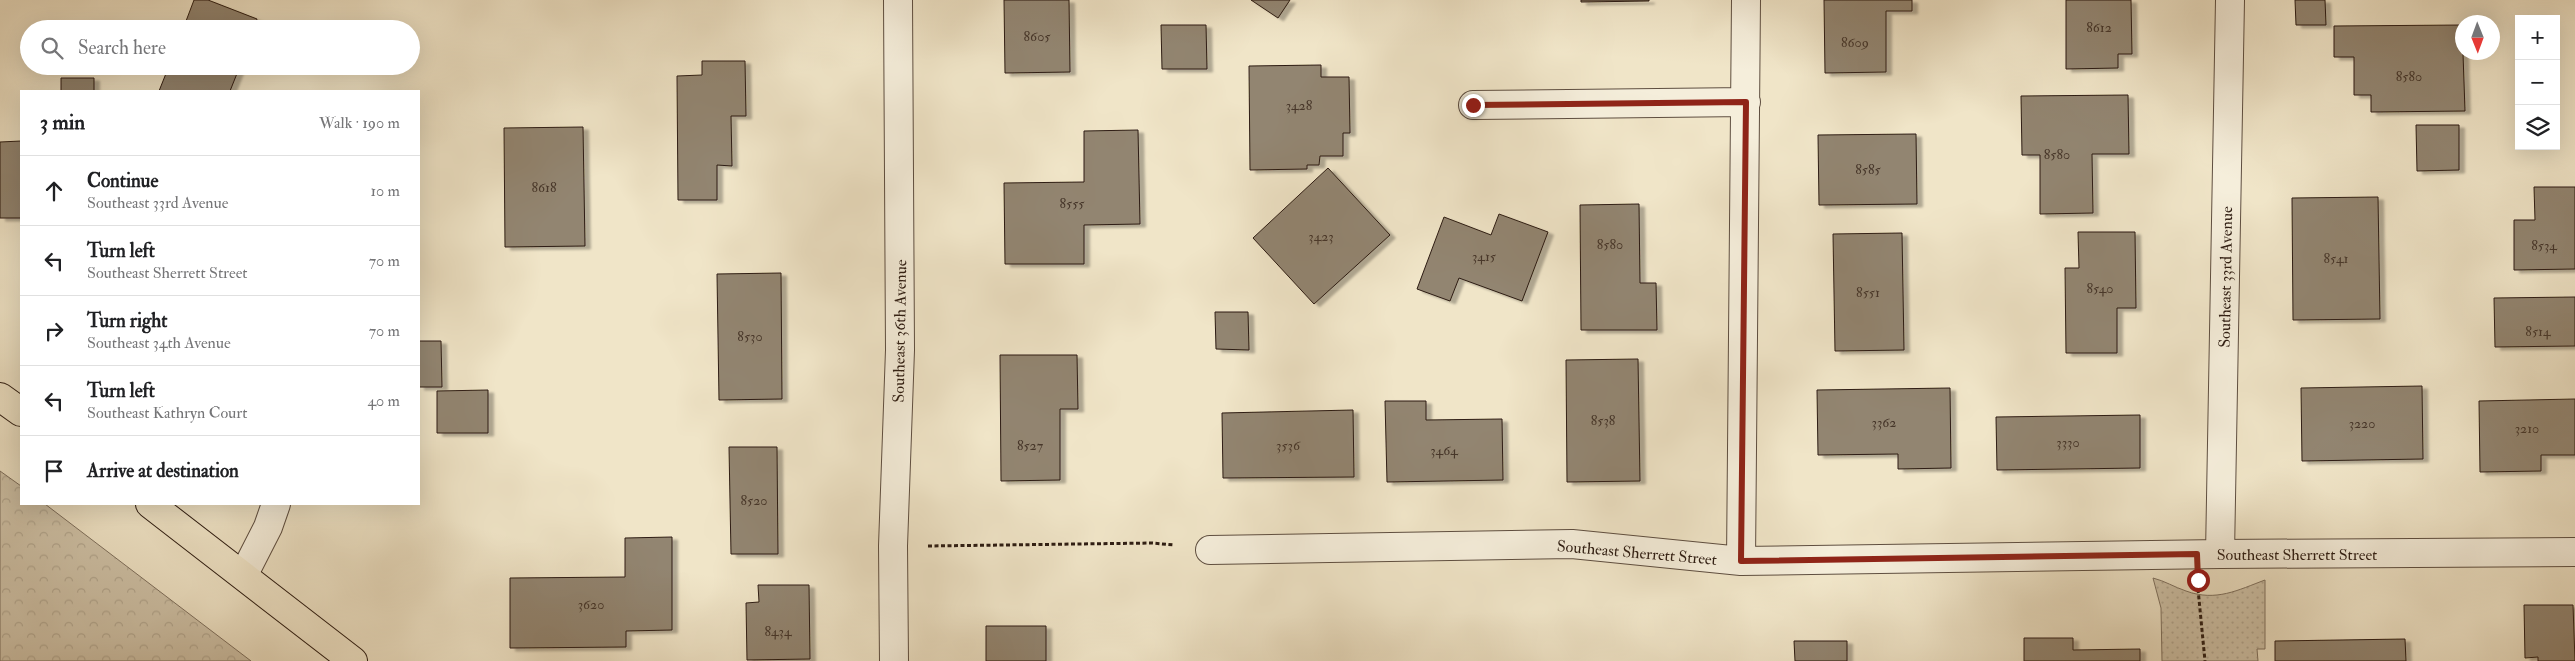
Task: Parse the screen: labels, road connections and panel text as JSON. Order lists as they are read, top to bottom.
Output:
{
  "streets": {
    "street": ["Southeast 33rd Avenue", "Southeast 36th Avenue", "Southeast Sherrett Street"]
  },
  "crossings": [
    ["Southeast 33rd Avenue", "Southeast Sherrett Street"]
  ],
  "house_numbers": [
    "8612",
    "8605",
    "8609",
    "8580",
    "3428",
    "8580",
    "8585",
    "8618",
    "8555",
    "3423",
    "8580",
    "8534",
    "3415",
    "8541",
    "8540",
    "8551",
    "8514",
    "8530",
    "8538",
    "3362",
    "3220",
    "3210",
    "3330",
    "8527",
    "3536",
    "3464",
    "8520",
    "3620",
    "8434"
  ],
  "north": "bottom",
  "page": {
    "map_buttons": ["+", "−"],
    "search": "Search here",
    "heading": ["3 min", "Walk · 190 m"],
    "list": [
      ["Continue", "Southeast 33rd Avenue", "10 m"],
      ["Turn left", "Southeast Sherrett Street", "70 m"],
      ["Turn right", "Southeast 34th Avenue", "70 m"],
      ["Turn left", "Southeast Kathryn Court", "40 m"],
      "Arrive at destination"
    ]
  }
}
